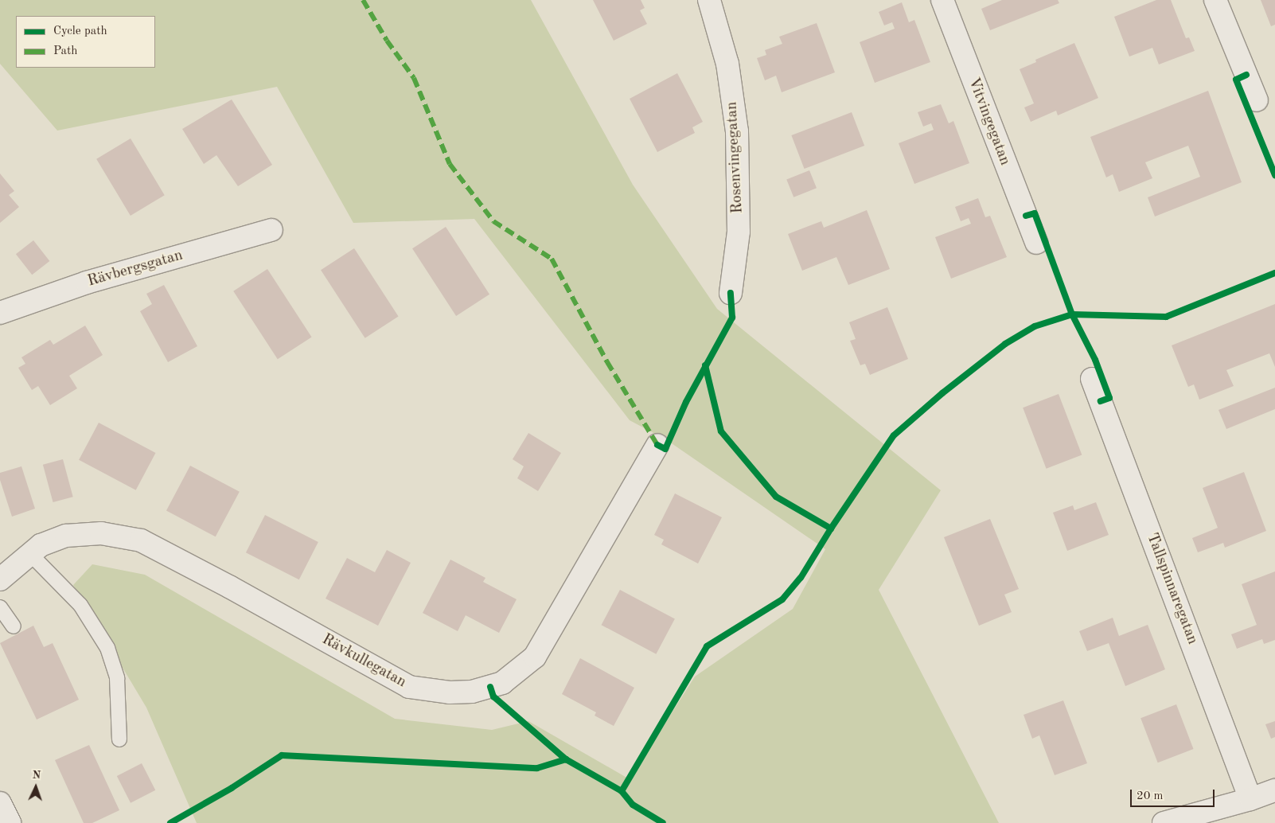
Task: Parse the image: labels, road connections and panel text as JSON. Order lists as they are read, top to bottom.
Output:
{
  "streets": {
    "street": [
      "Vitvingegatan",
      "Rosenvingegatan",
      "Rävbergsgatan",
      "Tallspinnaregatan",
      "Rävkullegatan"
    ]
  },
  "legend": ["Cycle path", "Path"],
  "scale_bar": "20 m",
  "north": "top"
}
